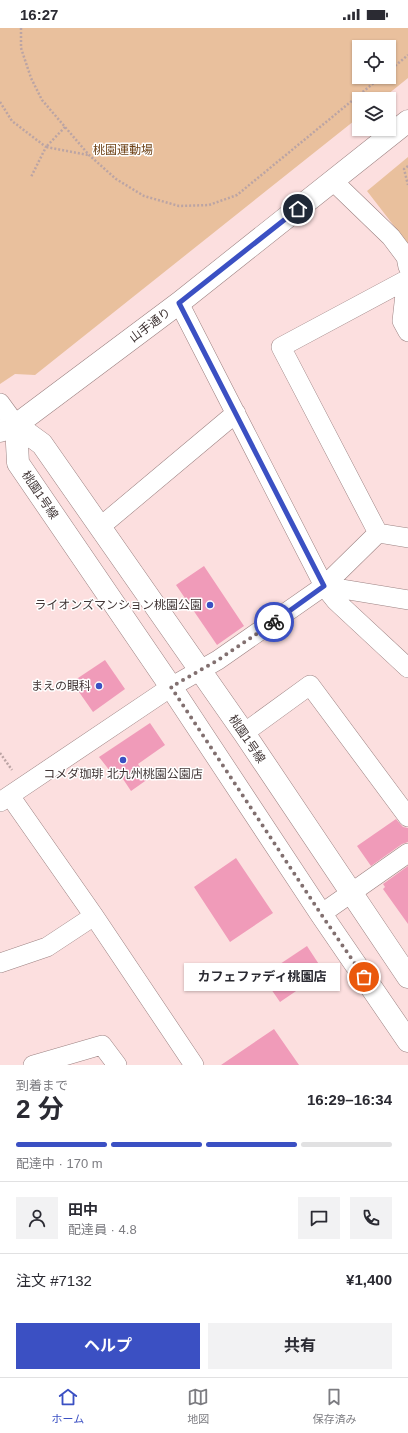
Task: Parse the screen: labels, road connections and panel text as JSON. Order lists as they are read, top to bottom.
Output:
{
  "streets": {
    "street": ["山手通り", "桃園1号線"]
  },
  "crossings": [
    ["山手通り", "桃園1号線"]
  ],
  "parks": ["桃園運動場"],
  "places": [
    "ライオンズマンション桃園公園",
    "まえの眼科",
    "コメダ珈琲 北九州桃園公園店",
    "カフェファディ桃園店"
  ],
  "page": {
    "status": "16:27",
    "bubble": "カフェファディ桃園店",
    "heading": ["2 分", "到着まで", "16:29–16:34"],
    "panel": [
      "田中",
      "配達員 · 4.8",
      "注文 #7132",
      "¥1,400"
    ],
    "bar": "配達中 · 170 m",
    "buttons": ["ヘルプ", "共有"],
    "tabs": ["ホーム", "地図", "保存済み"]
  }
}
